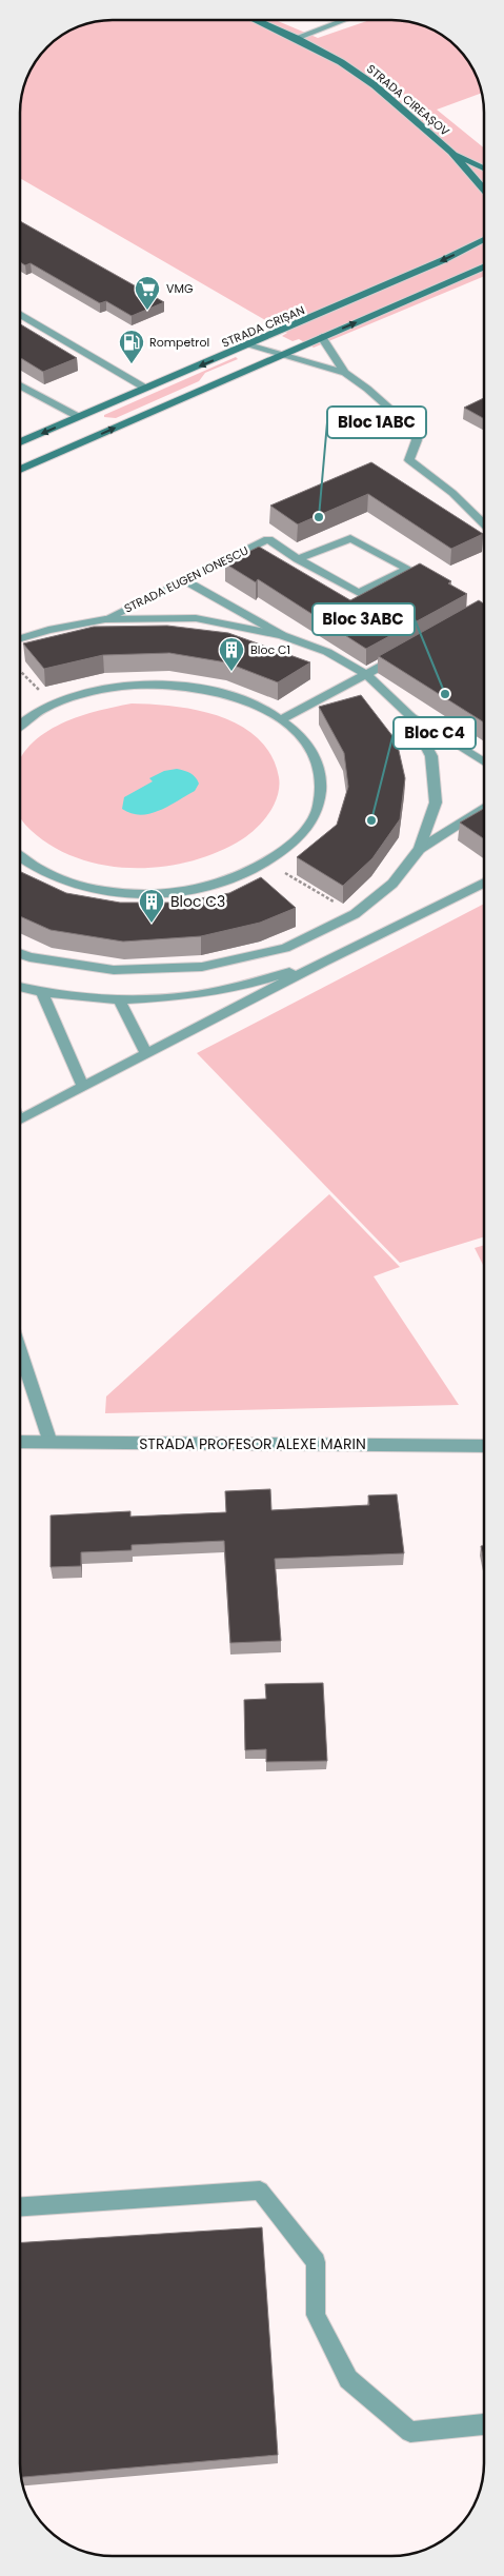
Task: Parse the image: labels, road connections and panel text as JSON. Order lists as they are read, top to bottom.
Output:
{
  "streets": {
    "main road": ["STRADA CIREAȘOV", "STRADA CRIȘAN"],
    "street": ["STRADA EUGEN IONESCU", "STRADA PROFESOR ALEXE MARIN"]
  },
  "places": {
    "supermarket": ["VMG"],
    "fuel station": ["Rompetrol"],
    "other": ["Bloc 1ABC", "Bloc 3ABC", "Bloc C4"],
    "building": ["Bloc C1", "Bloc C3"]
  }
}
